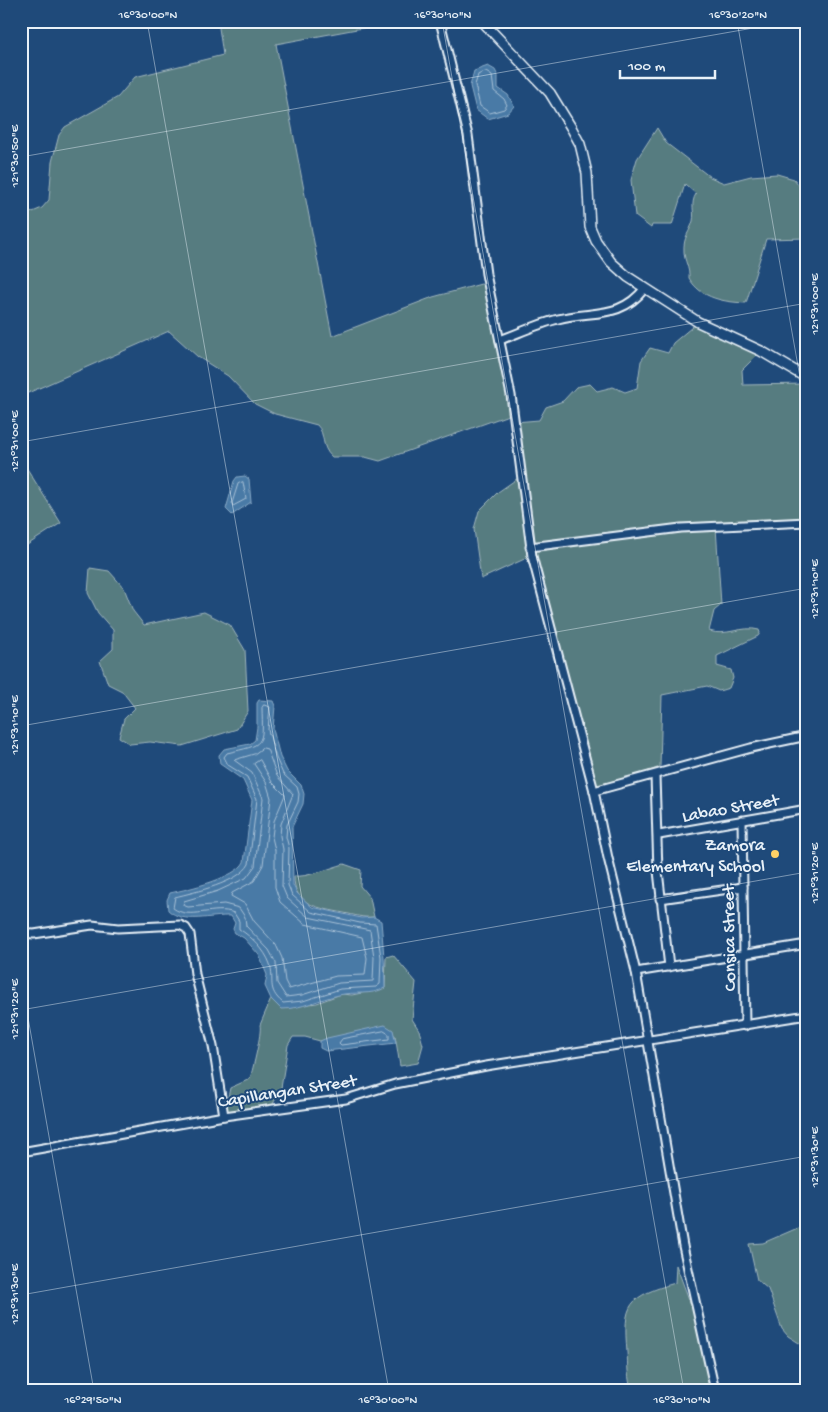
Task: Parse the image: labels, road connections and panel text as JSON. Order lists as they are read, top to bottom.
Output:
{
  "streets": {
    "street": ["Labao Street", "Consica Street", "Capillangan Street"]
  },
  "crossings": [
    ["Labao Street", "Consica Street"],
    ["Consica Street", "Capillangan Street"]
  ],
  "places": ["Zamora Elementary School"],
  "scale_bar": "100 m",
  "coordinates": [
    "16°30'00\"N",
    "16°30'10\"N",
    "16°30'20\"N",
    "121°30'50\"E",
    "121°31'00\"E",
    "121°31'10\"E",
    "121°31'20\"E",
    "121°31'30\"E",
    "16°29'50\"N"
  ]
}
